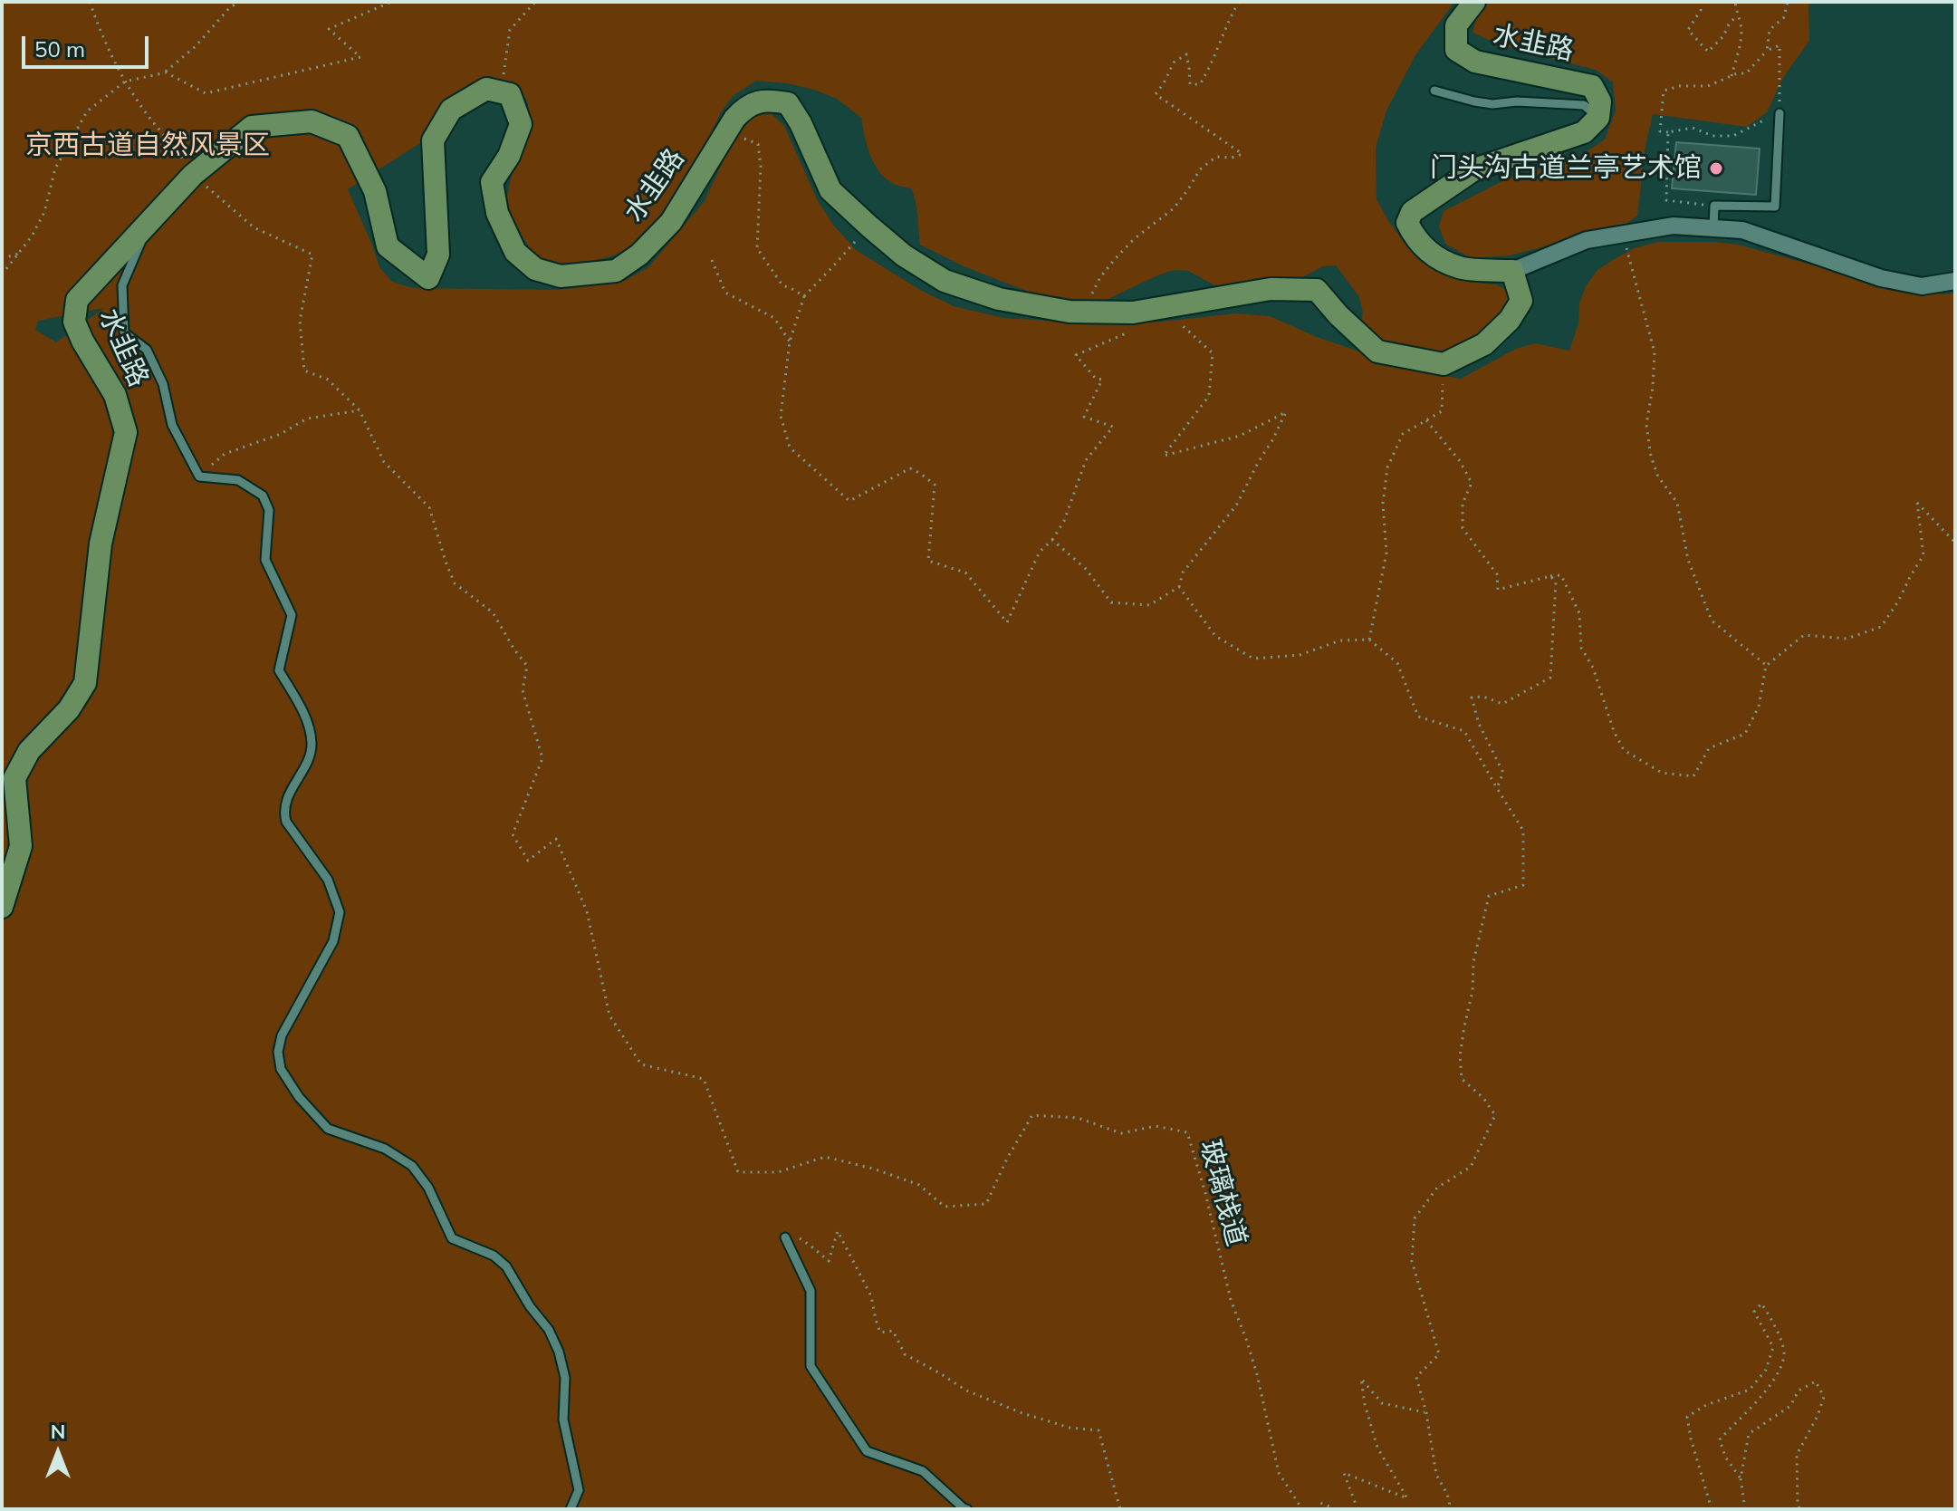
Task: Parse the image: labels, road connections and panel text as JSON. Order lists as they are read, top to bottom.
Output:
{
  "streets": {
    "street": ["水韭路"],
    "path": ["玻璃栈道"]
  },
  "parks": ["京西古道自然风景区"],
  "places": ["门头沟古道兰亭艺术馆"],
  "scale_bar": "50 m",
  "north": "top"
}
